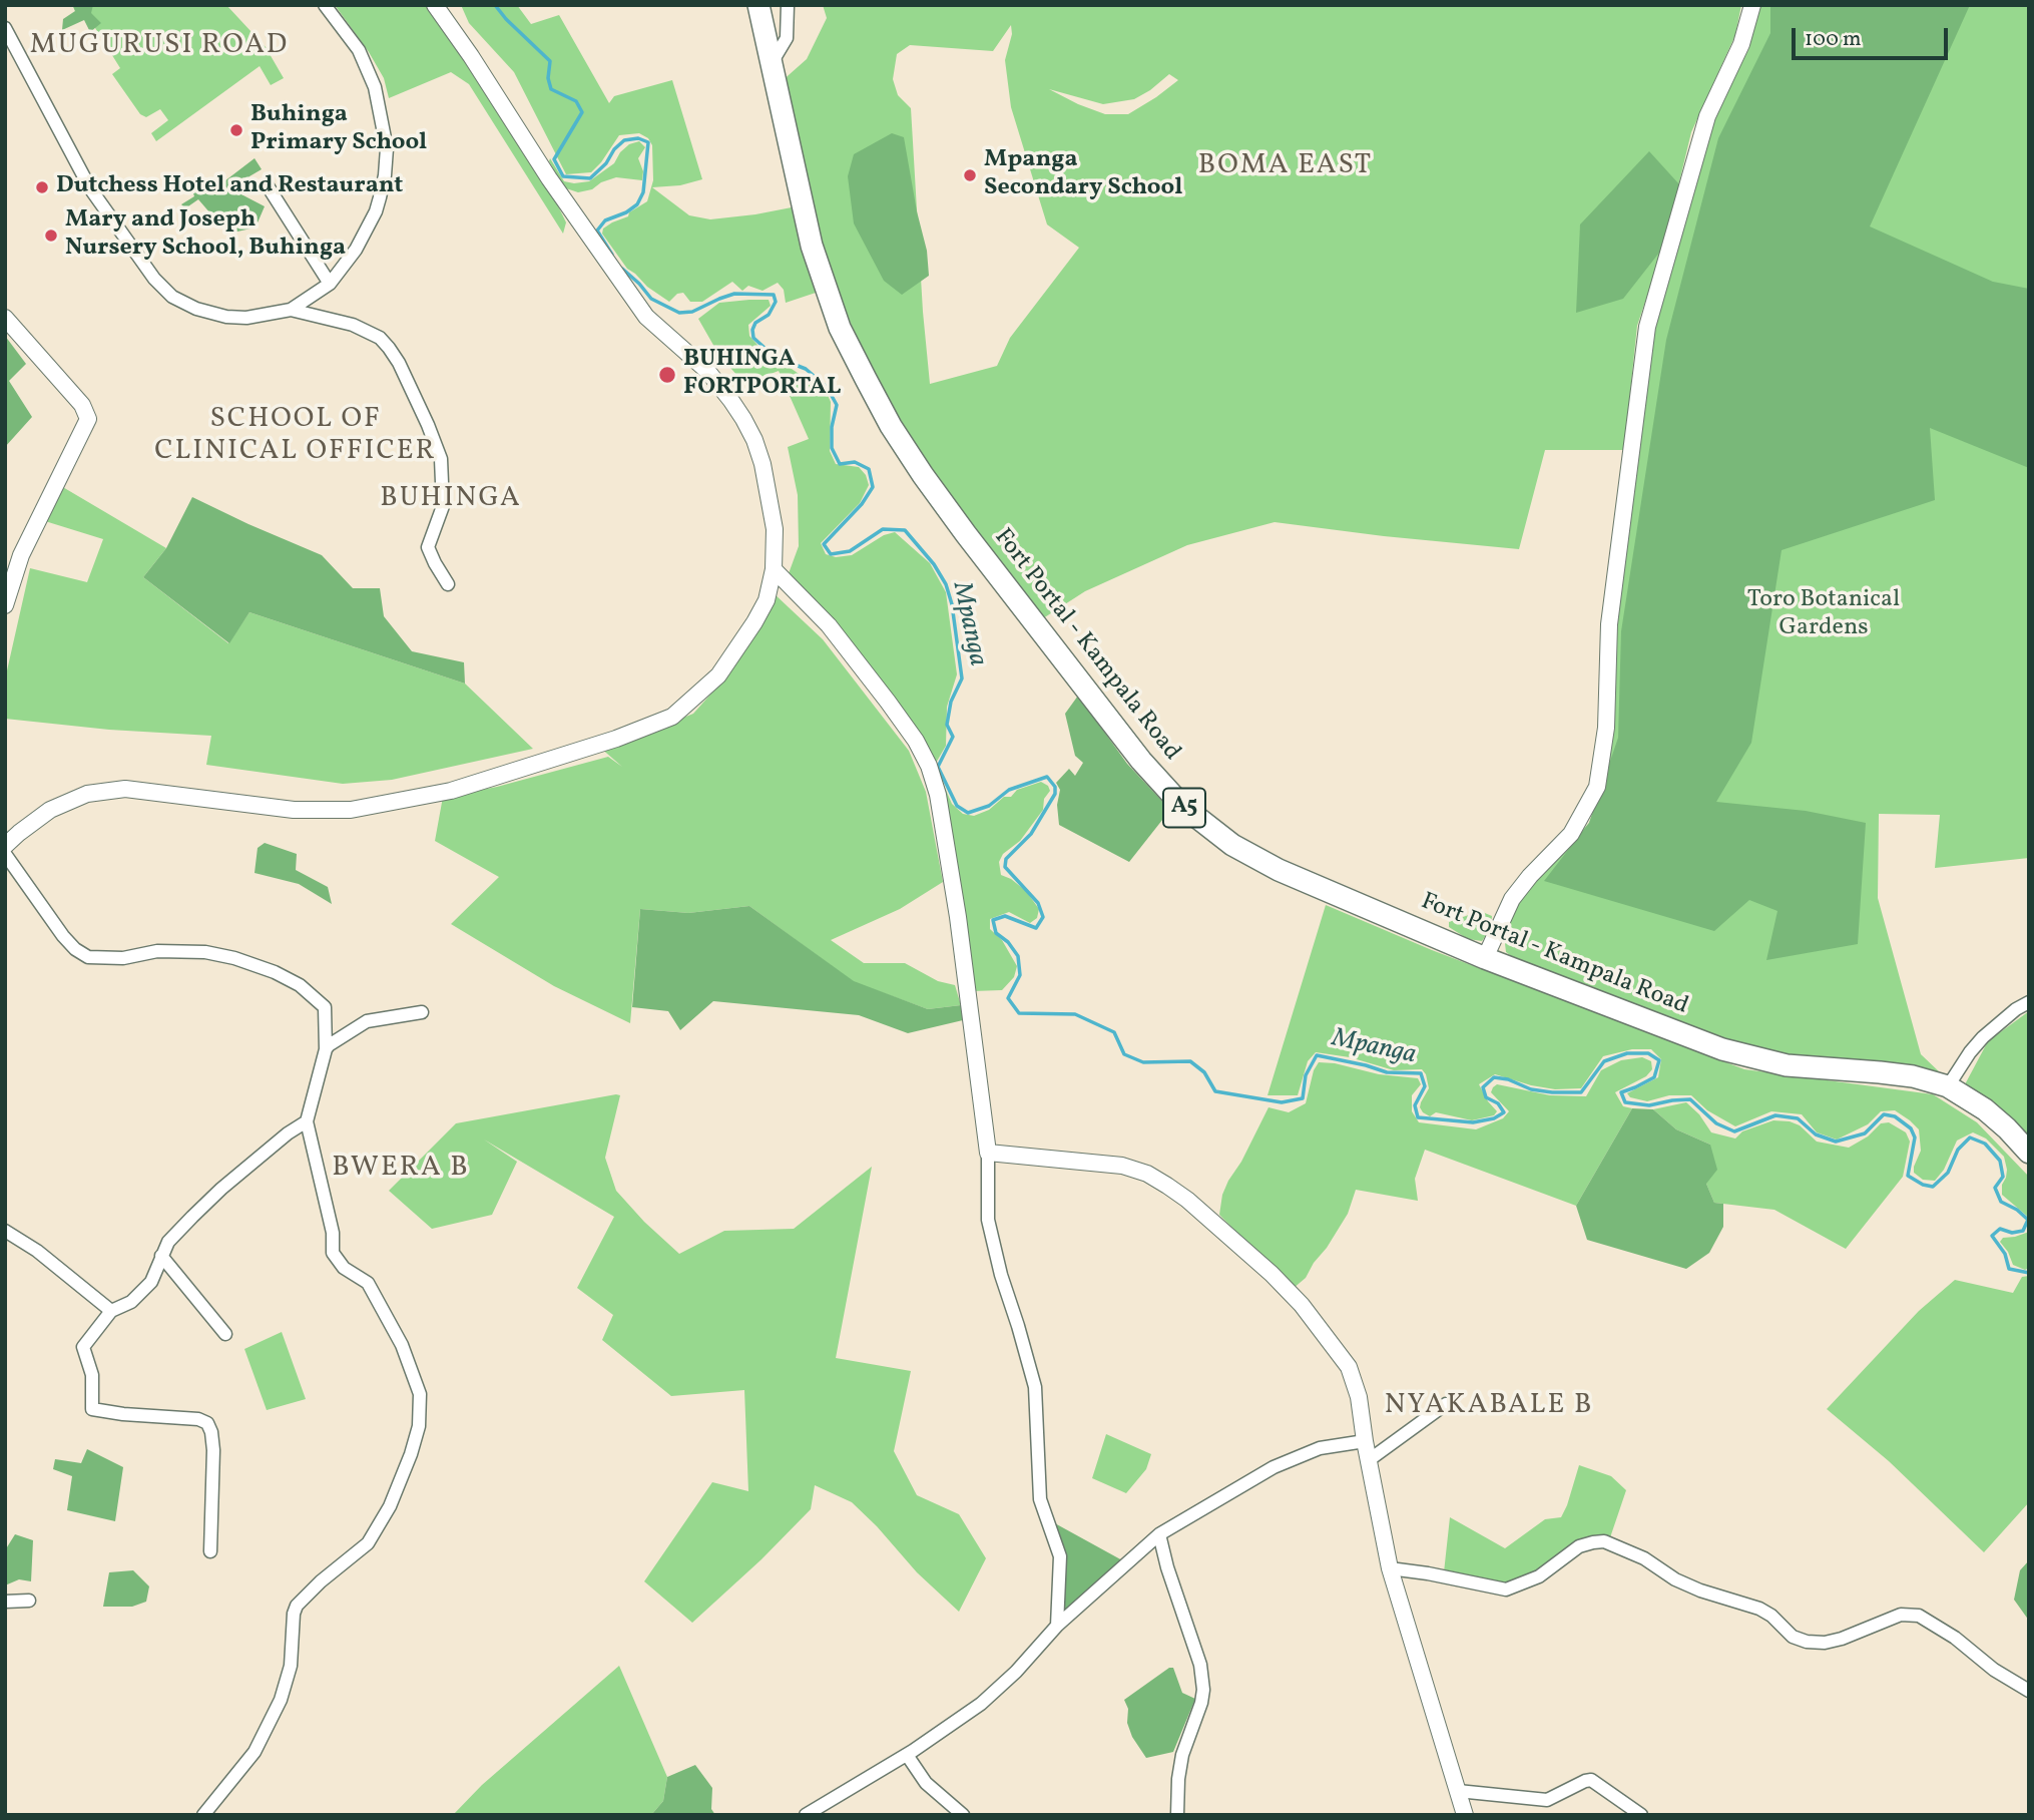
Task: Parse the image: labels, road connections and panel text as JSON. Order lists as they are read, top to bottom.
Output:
{
  "streets": {
    "highway": ["Fort Portal - Kampala Road", "A5"]
  },
  "districts": [
    "MUGURUSI ROAD",
    "BOMA EAST",
    "SCHOOL OF CLINICAL OFFICER",
    "BUHINGA",
    "BWERA B",
    "NYAKABALE B"
  ],
  "water": ["Mpanga"],
  "parks": ["Toro Botanical Gardens"],
  "places": [
    "Buhinga Primary School",
    "Mpanga Secondary School",
    "Dutchess Hotel and Restaurant",
    "Mary and Joseph Nursery School, Buhinga",
    "BUHINGA FORTPORTAL"
  ],
  "scale_bar": "100 m"
}
